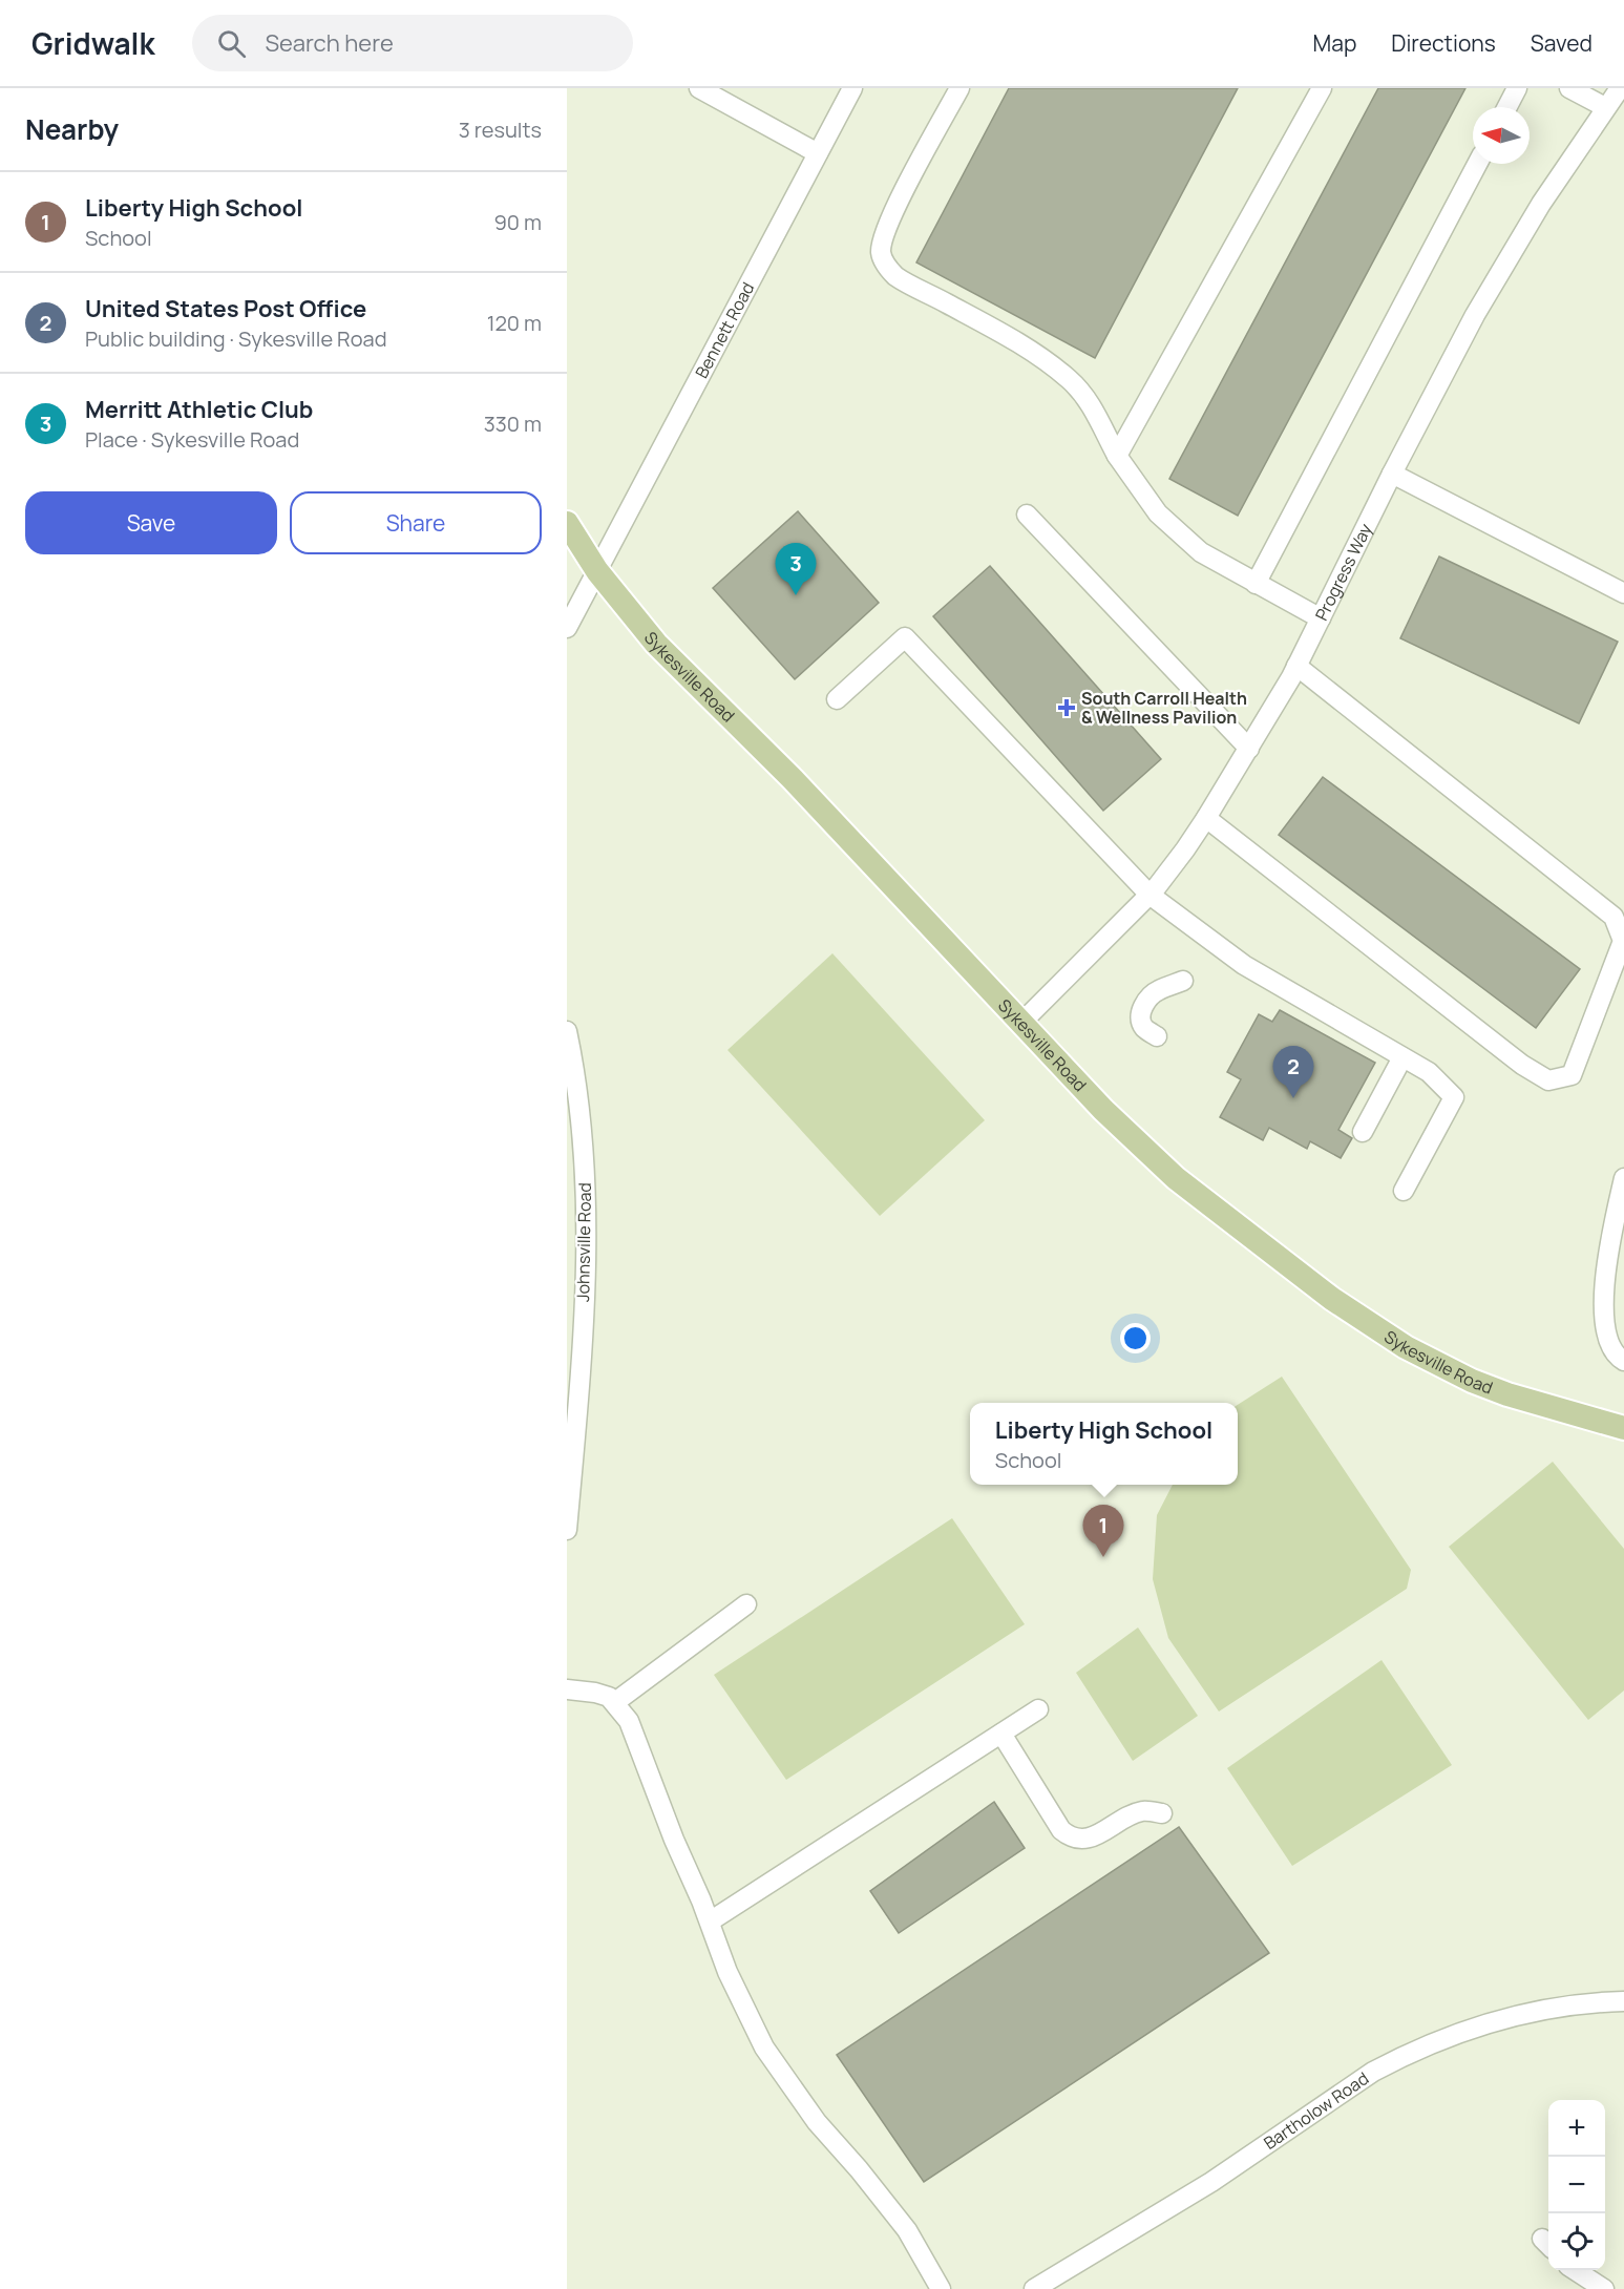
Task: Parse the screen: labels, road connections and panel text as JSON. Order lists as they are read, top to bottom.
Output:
{
  "streets": {
    "main road": ["Sykesville Road"],
    "street": [
      "Bennett Road",
      "Progress Way",
      "Johnsville Road",
      "Bartholow Road"
    ]
  },
  "crossings": [
    ["Bennett Road", "Sykesville Road"],
    ["Progress Way", "Sykesville Road"]
  ],
  "places": {
    "health": ["South Carroll Health & Wellness Pavilion"]
  },
  "north": "left",
  "page": {
    "header": "Gridwalk",
    "search": "Search here",
    "nav": ["Map", "Directions", "Saved"],
    "heading": ["Nearby", "3 results"],
    "list": [
      {
        "mark": "1",
        "name": "Liberty High School",
        "note": "School",
        "value": "90 m"
      },
      {
        "mark": "2",
        "name": "United States Post Office",
        "note": "Public building · Sykesville Road",
        "value": "120 m"
      },
      {
        "mark": "3",
        "name": "Merritt Athletic Club",
        "note": "Place · Sykesville Road",
        "value": "330 m"
      }
    ],
    "buttons": ["Save", "Share"],
    "pins": ["3", "2", "1"],
    "popup": ["Liberty High School", "School"],
    "map_buttons": ["+", "−"]
  }
}
